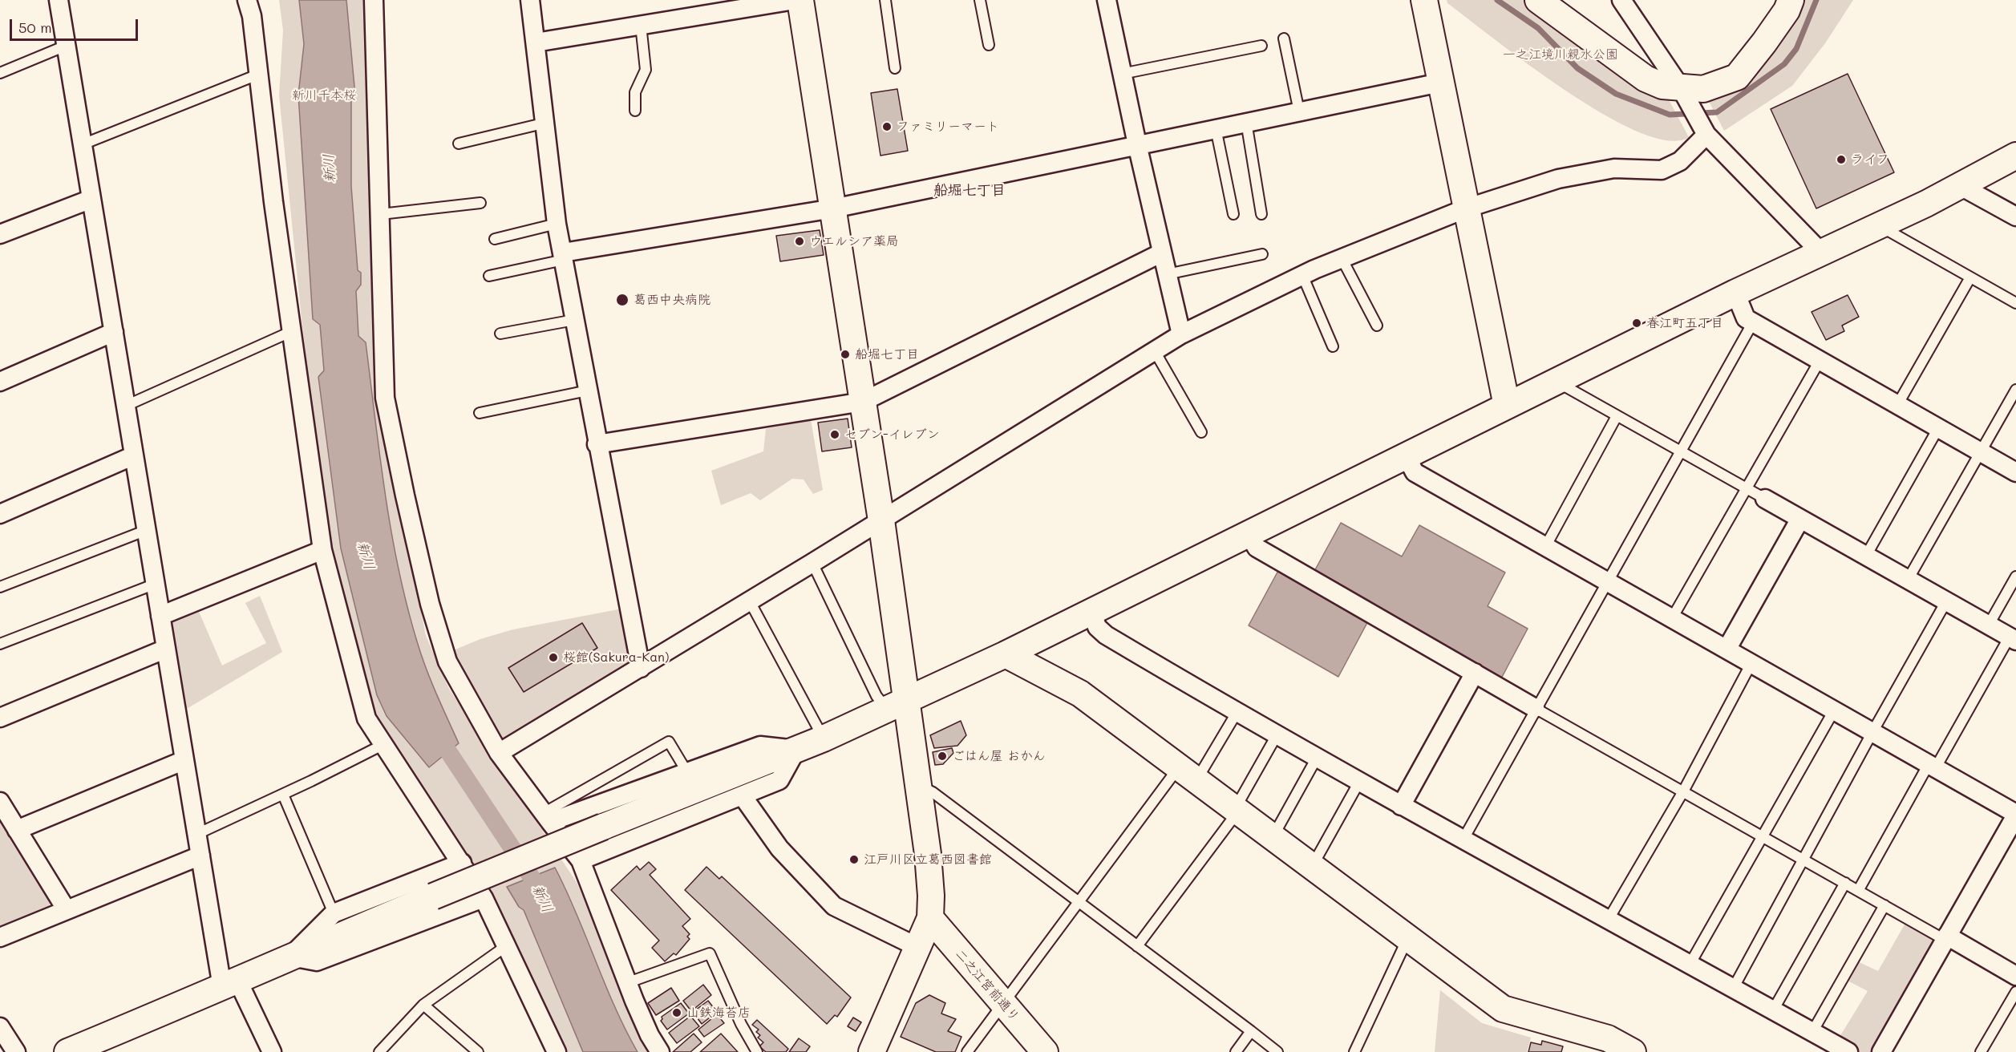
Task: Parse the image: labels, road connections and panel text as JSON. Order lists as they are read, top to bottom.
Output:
{
  "streets": {
    "street": ["二之江宮前通り"]
  },
  "districts": ["船堀七丁目"],
  "water": ["新川"],
  "parks": ["一之江境川親水公園", "新川千本桜"],
  "places": [
    "ファミリーマート",
    "ライフ",
    "ウエルシア薬局",
    "葛西中央病院",
    "春江町五丁目",
    "船堀七丁目",
    "セブン-イレブン",
    "桜館(Sakura-Kan)",
    "ごはん屋 おかん",
    "江戸川区立葛西図書館",
    "山鉄海苔店"
  ],
  "scale_bar": "50 m"
}
